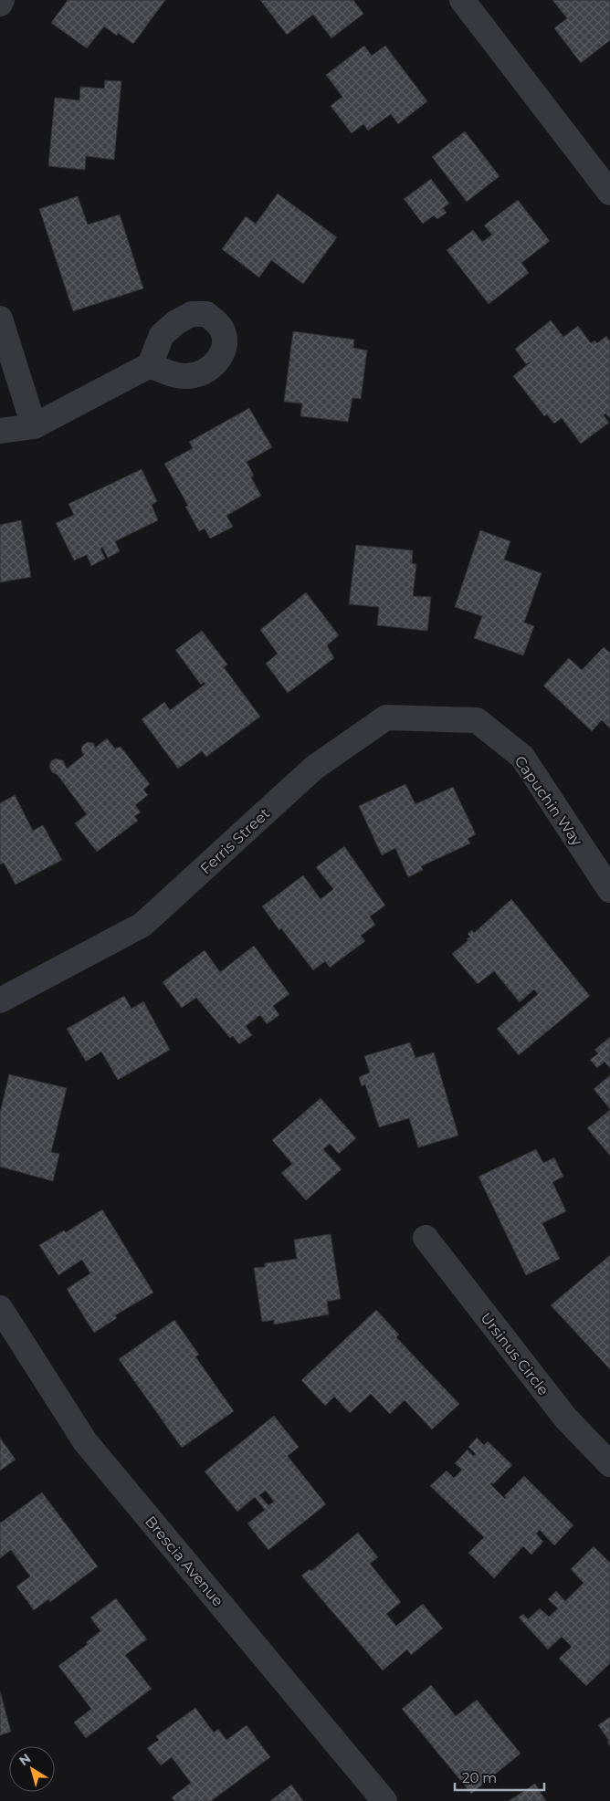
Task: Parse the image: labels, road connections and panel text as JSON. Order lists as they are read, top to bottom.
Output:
{
  "streets": {
    "street": [
      "Capuchin Way",
      "Ferris Street",
      "Ursinus Circle",
      "Brescia Avenue"
    ]
  },
  "crossings": [
    ["Capuchin Way", "Ferris Street"]
  ],
  "scale_bar": "20 m",
  "north": "top left"
}
